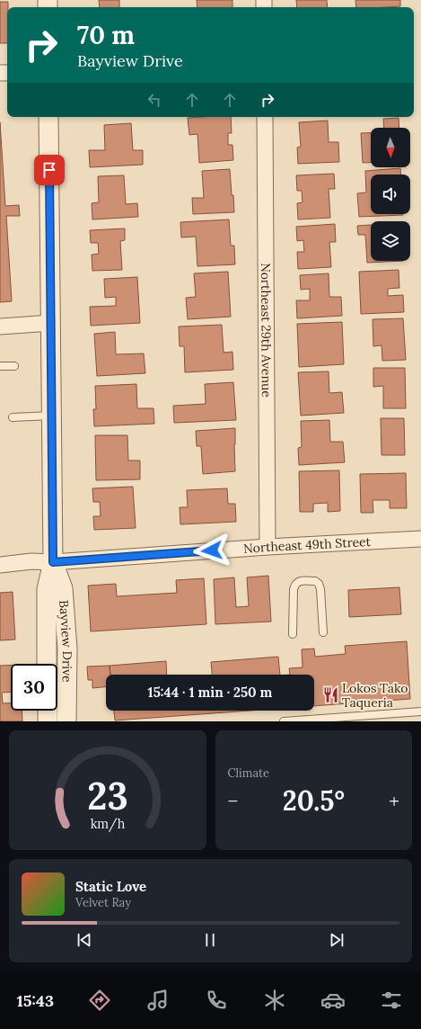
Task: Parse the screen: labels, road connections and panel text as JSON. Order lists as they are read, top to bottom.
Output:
{
  "streets": {
    "street": ["Northeast 29th Avenue", "Northeast 49th Street", "Bayview Drive"]
  },
  "crossings": [
    ["Northeast 29th Avenue", "Northeast 49th Street"],
    ["Northeast 49th Street", "Bayview Drive"]
  ],
  "places": {
    "restaurant": ["Lokos Tako Taqueria"]
  },
  "north": "bottom",
  "page": {
    "turn": ["70 m", "Bayview Drive"],
    "limit": "30",
    "trip": "15:44 · 1 min · 250 m",
    "tile": "Climate",
    "heat": ["−", "20.5°", "+"],
    "song": ["Static Love", "Velvet Ray"],
    "tabs": "15:43",
    "gauge": ["23", "km/h"]
  }
}
